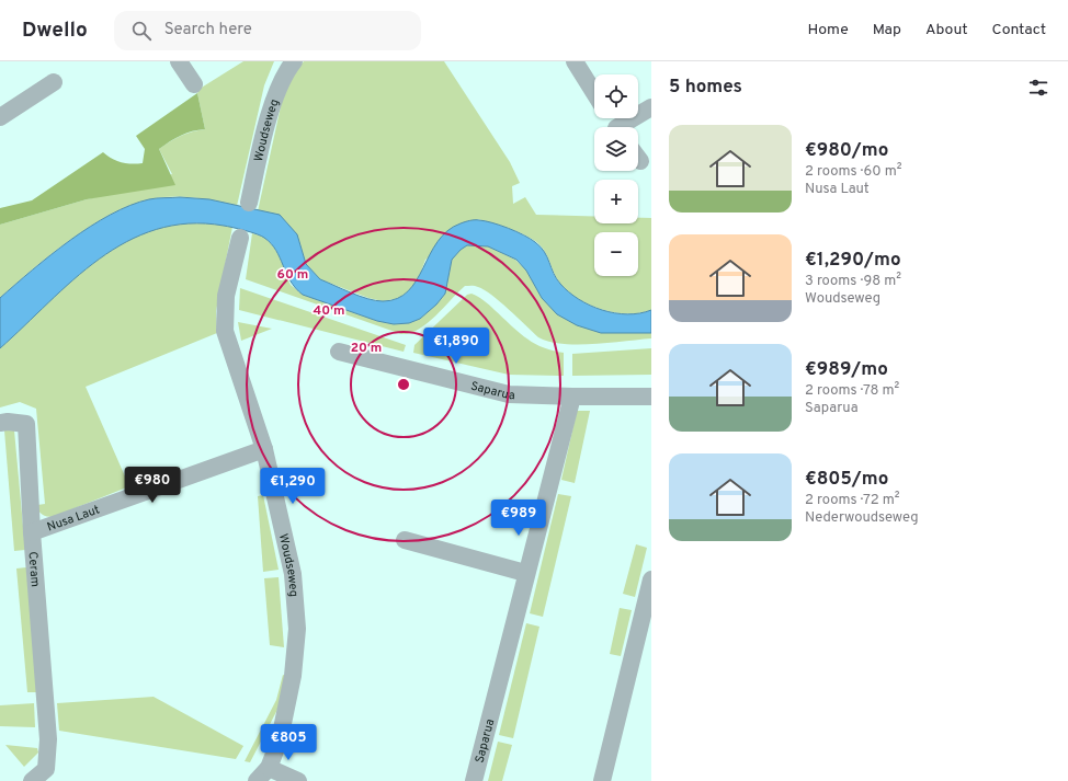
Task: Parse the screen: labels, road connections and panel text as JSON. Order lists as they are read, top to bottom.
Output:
{
  "streets": {
    "street": [
      "Woudseweg",
      "Saparua",
      "Nusa Laut",
      "Ceram"
    ]
  },
  "crossings": [
    ["Woudseweg", "Nusa Laut"],
    ["Nusa Laut", "Ceram"]
  ],
  "page": {
    "header": "Dwello",
    "search": "Search here",
    "nav": [
      "Home",
      "Map",
      "About",
      "Contact"
    ],
    "heading": "5 homes",
    "map_buttons": ["+", "−"],
    "list": [
      {
        "name": "€980/mo",
        "note": "2 rooms · 60 m² · Nusa Laut"
      },
      {
        "name": "€1,290/mo",
        "note": "3 rooms · 98 m² · Woudseweg"
      },
      {
        "name": "€989/mo",
        "note": "2 rooms · 78 m² · Saparua"
      },
      {
        "name": "€805/mo",
        "note": "2 rooms · 72 m² · Nederwoudseweg"
      }
    ],
    "price": [
      "€1,890",
      "€980",
      "€1,290",
      "€989",
      "€805"
    ]
  },
  "rings": ["60 m", "40 m", "20 m"]
}
